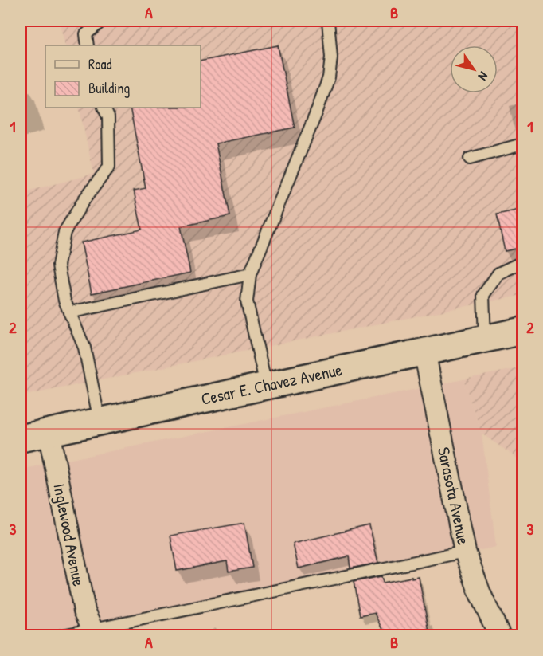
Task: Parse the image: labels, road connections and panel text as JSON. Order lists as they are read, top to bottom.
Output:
{
  "streets": {
    "main road": ["Cesar E. Chavez Avenue"],
    "street": ["Sarasota Avenue", "Inglewood Avenue"]
  },
  "crossings": [
    ["Cesar E. Chavez Avenue", "Sarasota Avenue"],
    ["Cesar E. Chavez Avenue", "Inglewood Avenue"]
  ],
  "legend": ["Road", "Building"],
  "north": "bottom right",
  "grid": {
    "columns": ["A", "B"],
    "rows": ["1", "2", "3"]
  }
}
